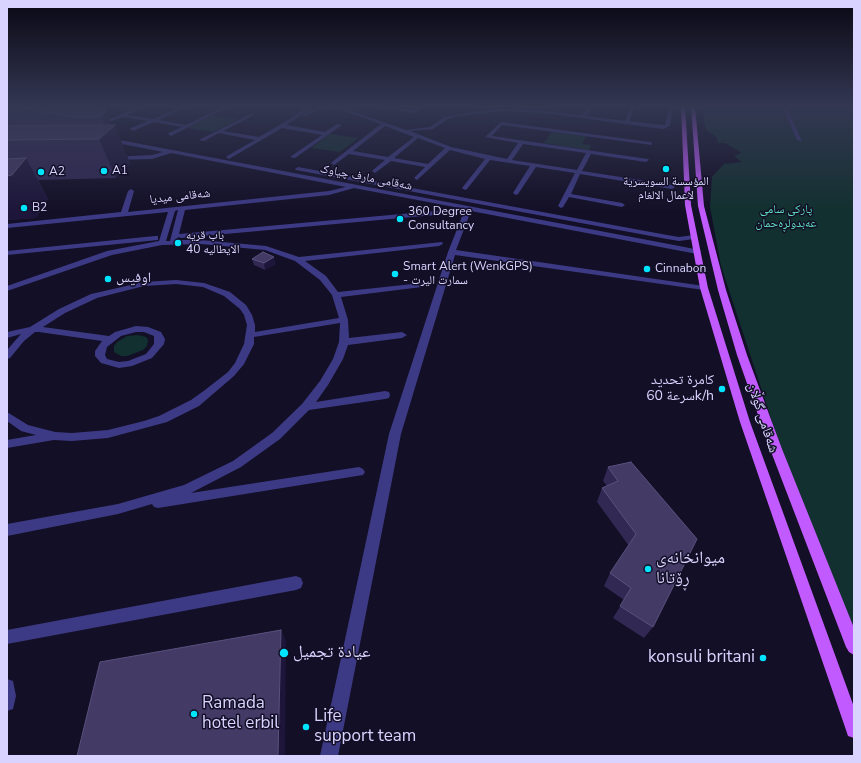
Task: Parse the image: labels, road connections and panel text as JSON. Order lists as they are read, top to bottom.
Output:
{
  "streets": {
    "main road": ["شەقامی گوڵان"],
    "street": ["شەقامی مارف چیاوک", "شەقامی میدیا"]
  },
  "crossings": [
    ["شەقامی مارف چیاوک", "شەقامی میدیا"],
    ["شەقامی مارف چیاوک", "شەقامی گوڵان"]
  ],
  "parks": ["پارکی سامی عەبدولڕەحمان"],
  "places": [
    "المؤسسة السويسرية لاعمال الالغام",
    "A1",
    "A2",
    "B2",
    "360 Degree Consultancy",
    "باب قريه الايطاليه 40",
    "Cinnabon",
    "Smart Alert (WenkGPS) - سمارت اليرت",
    "اوفيس",
    "كامرة تحديد سرعة 60k/h",
    "میوانخانەی ڕۆتانا",
    "عيادة تجميل",
    "konsuli britani",
    "Ramada hotel erbil",
    "Life support team"
  ]
}
